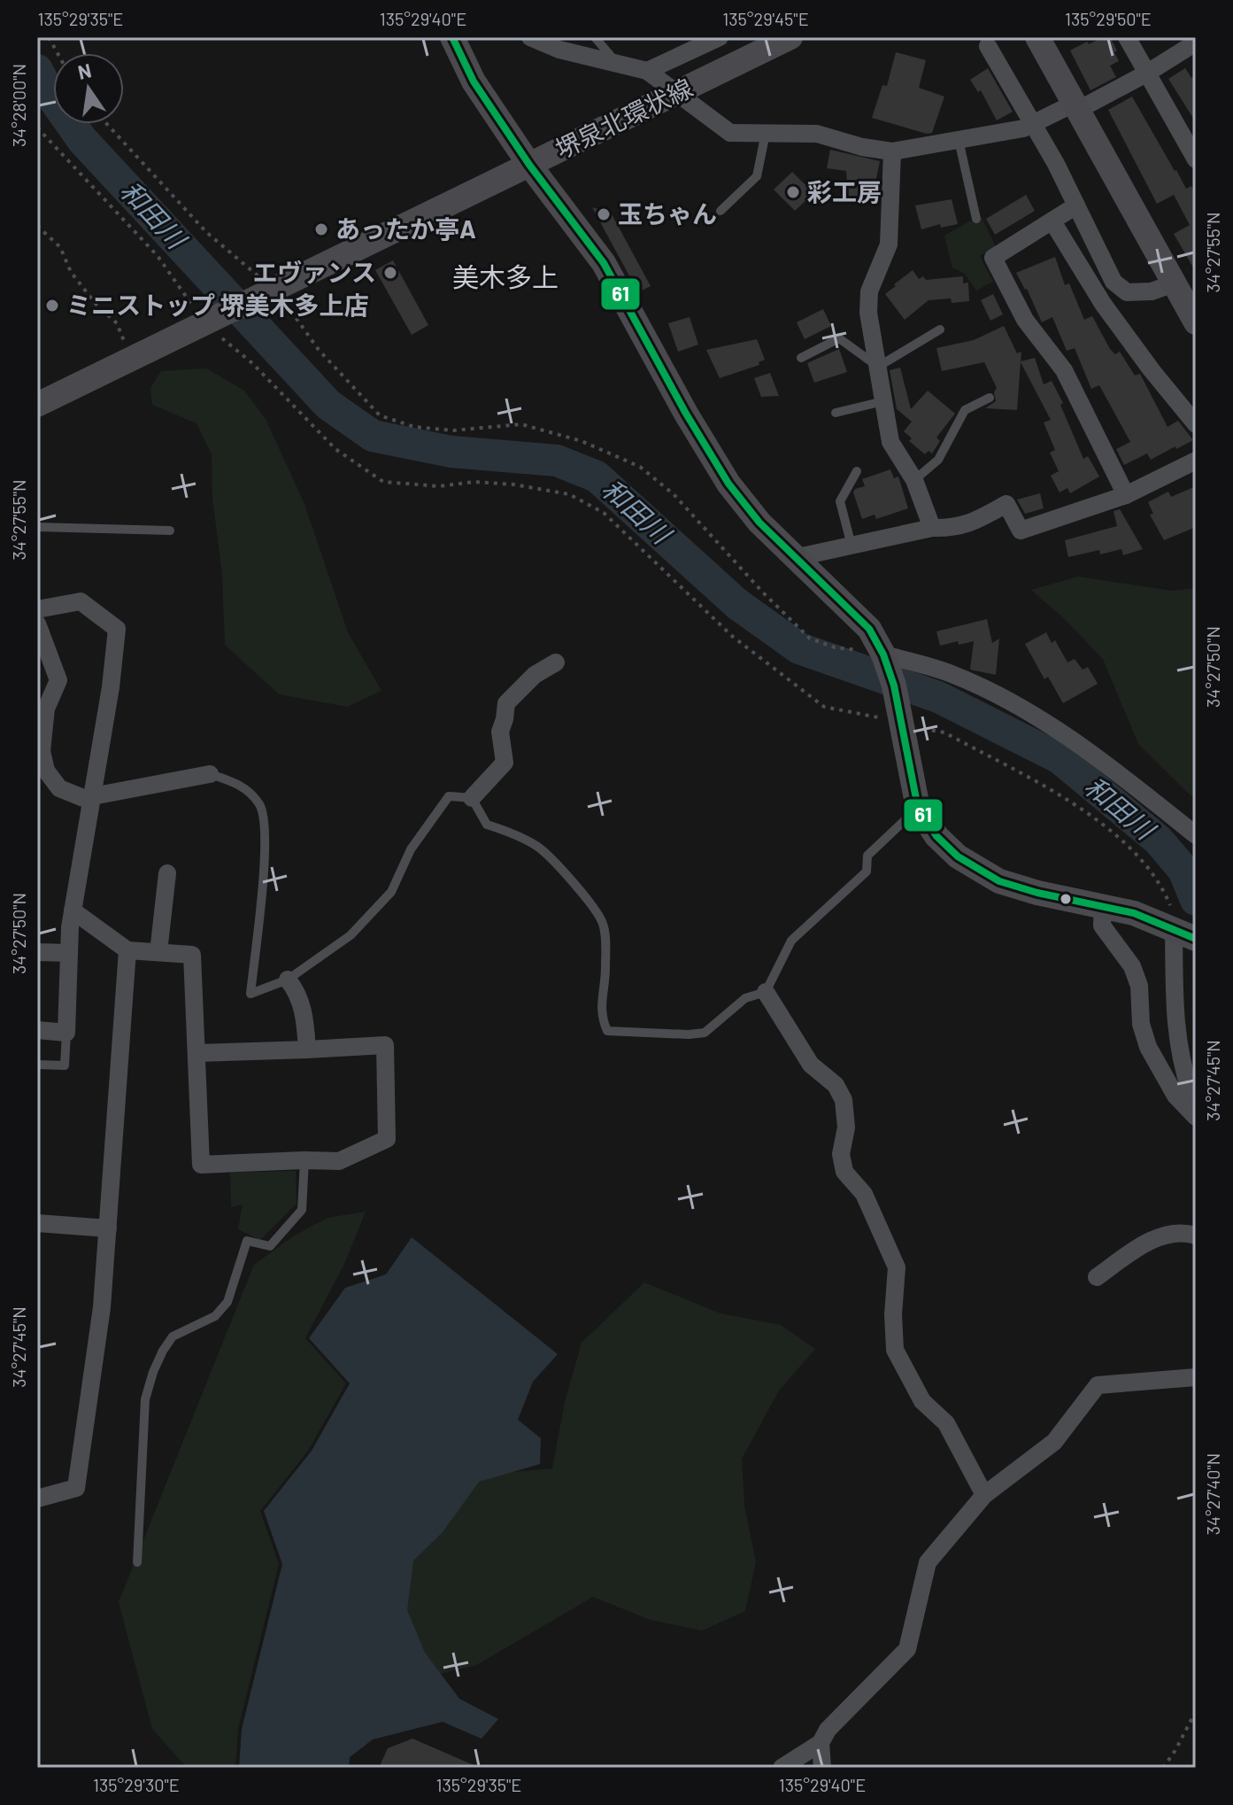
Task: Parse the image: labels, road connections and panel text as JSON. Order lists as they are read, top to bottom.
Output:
{
  "streets": {
    "main road": ["堺泉北環状線"]
  },
  "districts": ["美木多上"],
  "water": ["和田川"],
  "places": [
    "彩工房",
    "玉ちゃん",
    "あったか亭A",
    "エヴァンス",
    "ミニストップ 堺美木多上店"
  ],
  "lines": ["transit line 61"],
  "north": "top",
  "coordinates": [
    "135°29'35\"E",
    "135°29'40\"E",
    "135°29'45\"E",
    "135°29'50\"E",
    "34°28'00\"N",
    "34°27'55\"N",
    "34°27'50\"N",
    "34°27'45\"N",
    "34°27'40\"N",
    "135°29'30\"E"
  ]
}
